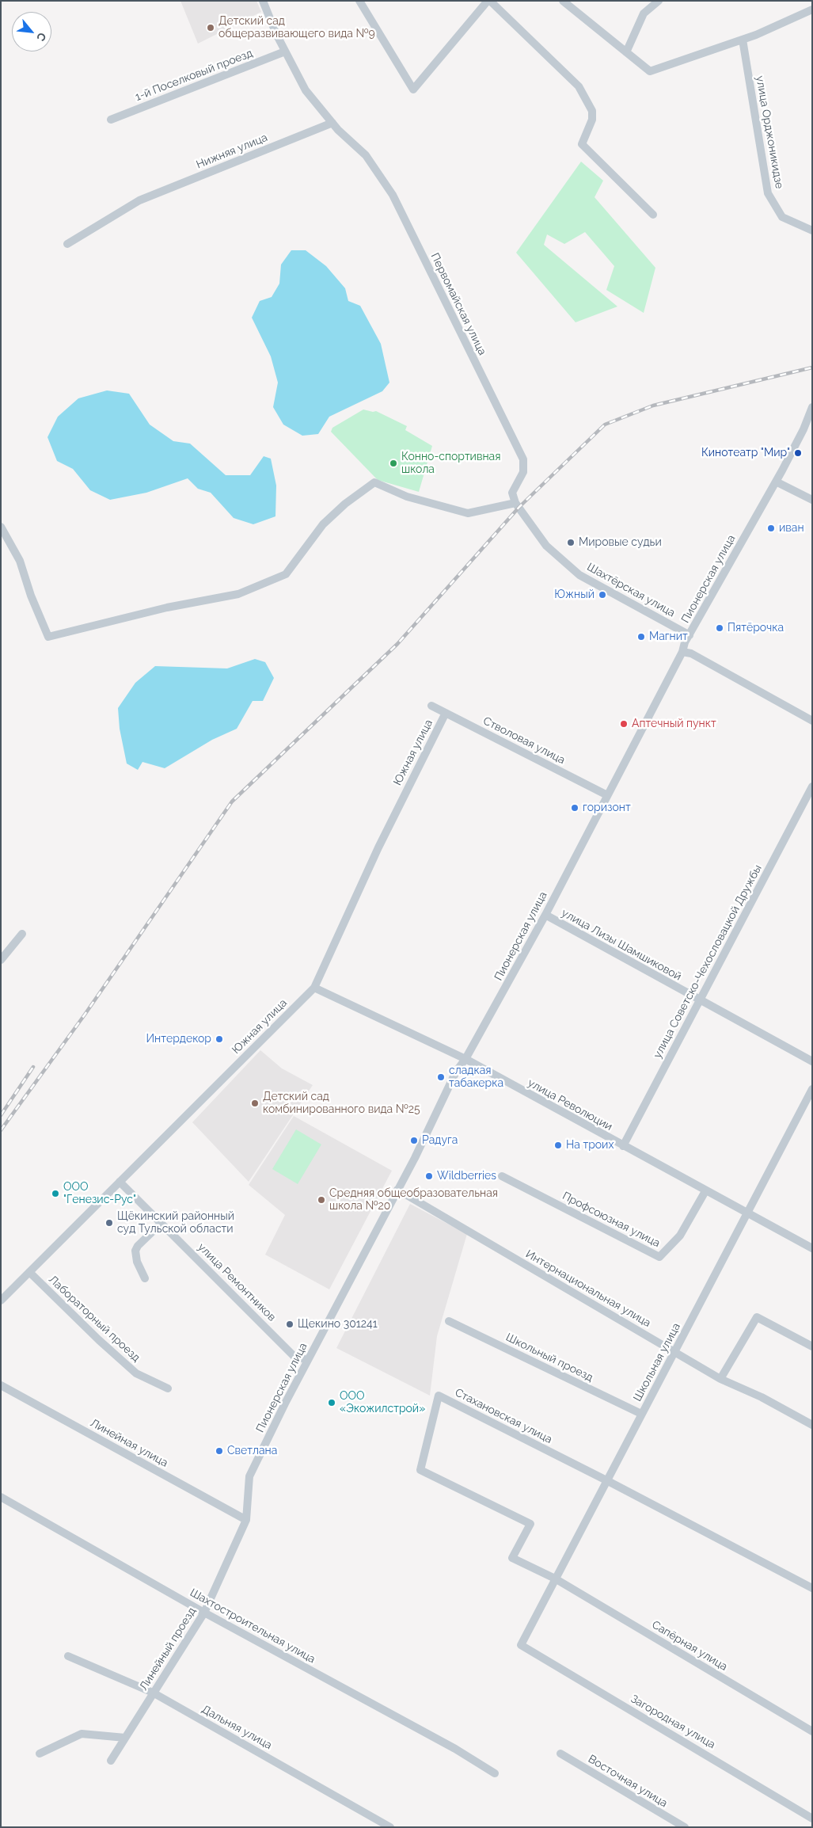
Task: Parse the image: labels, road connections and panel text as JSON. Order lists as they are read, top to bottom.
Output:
{
  "streets": {
    "street": [
      "1-й Поселковый проезд",
      "улица Орджоникидзе",
      "Нижняя улица",
      "Первомайская улица",
      "Пионерская улица",
      "Шахтёрская улица",
      "Стволовая улица",
      "Южная улица",
      "улица Лизы Шамшиковой",
      "улица Советско-Чехословацкой Дружбы",
      "улица Революции",
      "Профсоюзная улица",
      "улица Ремонтников",
      "Интернациональная улица",
      "Лабораторный проезд",
      "Школьный проезд",
      "Школьная улица",
      "Стахановская улица",
      "Линейная улица",
      "Шахтостроительная улица",
      "Сапёрная улица",
      "Линейный проезд",
      "Загородная улица",
      "Дальняя улица",
      "Восточная улица"
    ]
  },
  "crossings": [
    ["1-й Поселковый проезд", "Первомайская улица"],
    ["Нижняя улица", "Первомайская улица"],
    ["Первомайская улица", "Шахтёрская улица"],
    ["Пионерская улица", "Шахтёрская улица"],
    ["Пионерская улица", "Стволовая улица"],
    ["Пионерская улица", "улица Лизы Шамшиковой"],
    ["Пионерская улица", "улица Революции"],
    ["Пионерская улица", "улица Ремонтников"],
    ["Пионерская улица", "Интернациональная улица"],
    ["Пионерская улица", "Линейный проезд"],
    ["Стволовая улица", "Южная улица"],
    ["Южная улица", "улица Революции"],
    ["Южная улица", "улица Ремонтников"],
    ["Южная улица", "Лабораторный проезд"],
    ["улица Лизы Шамшиковой", "улица Советско-Чехословацкой Дружбы"],
    ["улица Советско-Чехословацкой Дружбы", "улица Революции"],
    ["улица Революции", "Профсоюзная улица"],
    ["улица Революции", "Школьная улица"],
    ["Интернациональная улица", "Школьная улица"],
    ["Школьный проезд", "Школьная улица"],
    ["Школьная улица", "Стахановская улица"],
    ["Школьная улица", "Сапёрная улица"],
    ["Школьная улица", "Загородная улица"],
    ["Стахановская улица", "Сапёрная улица"],
    ["Линейная улица", "Линейный проезд"],
    ["Шахтостроительная улица", "Линейный проезд"],
    ["Линейный проезд", "Дальняя улица"]
  ],
  "places": [
    "Детский сад общеразвивающего вида №9",
    "Кинотеатр \"Мир\"",
    "Конно-спортивная школа",
    "иван",
    "Мировые судьи",
    "Южный",
    "Пятёрочка",
    "Магнит",
    "Аптечный пункт",
    "горизонт",
    "Интердекор",
    "сладкая табакерка",
    "Детский сад комбинированного вида №25",
    "Радуга",
    "На троих",
    "Wildberries",
    "ООО \"Генезис-Рус\"",
    "Средняя общеобразовательная школа №20",
    "Щёкинский районный суд Тульской области",
    "Щекино 301241",
    "ООО «Экожилстрой»",
    "Светлана"
  ],
  "north": "bottom right"
}
